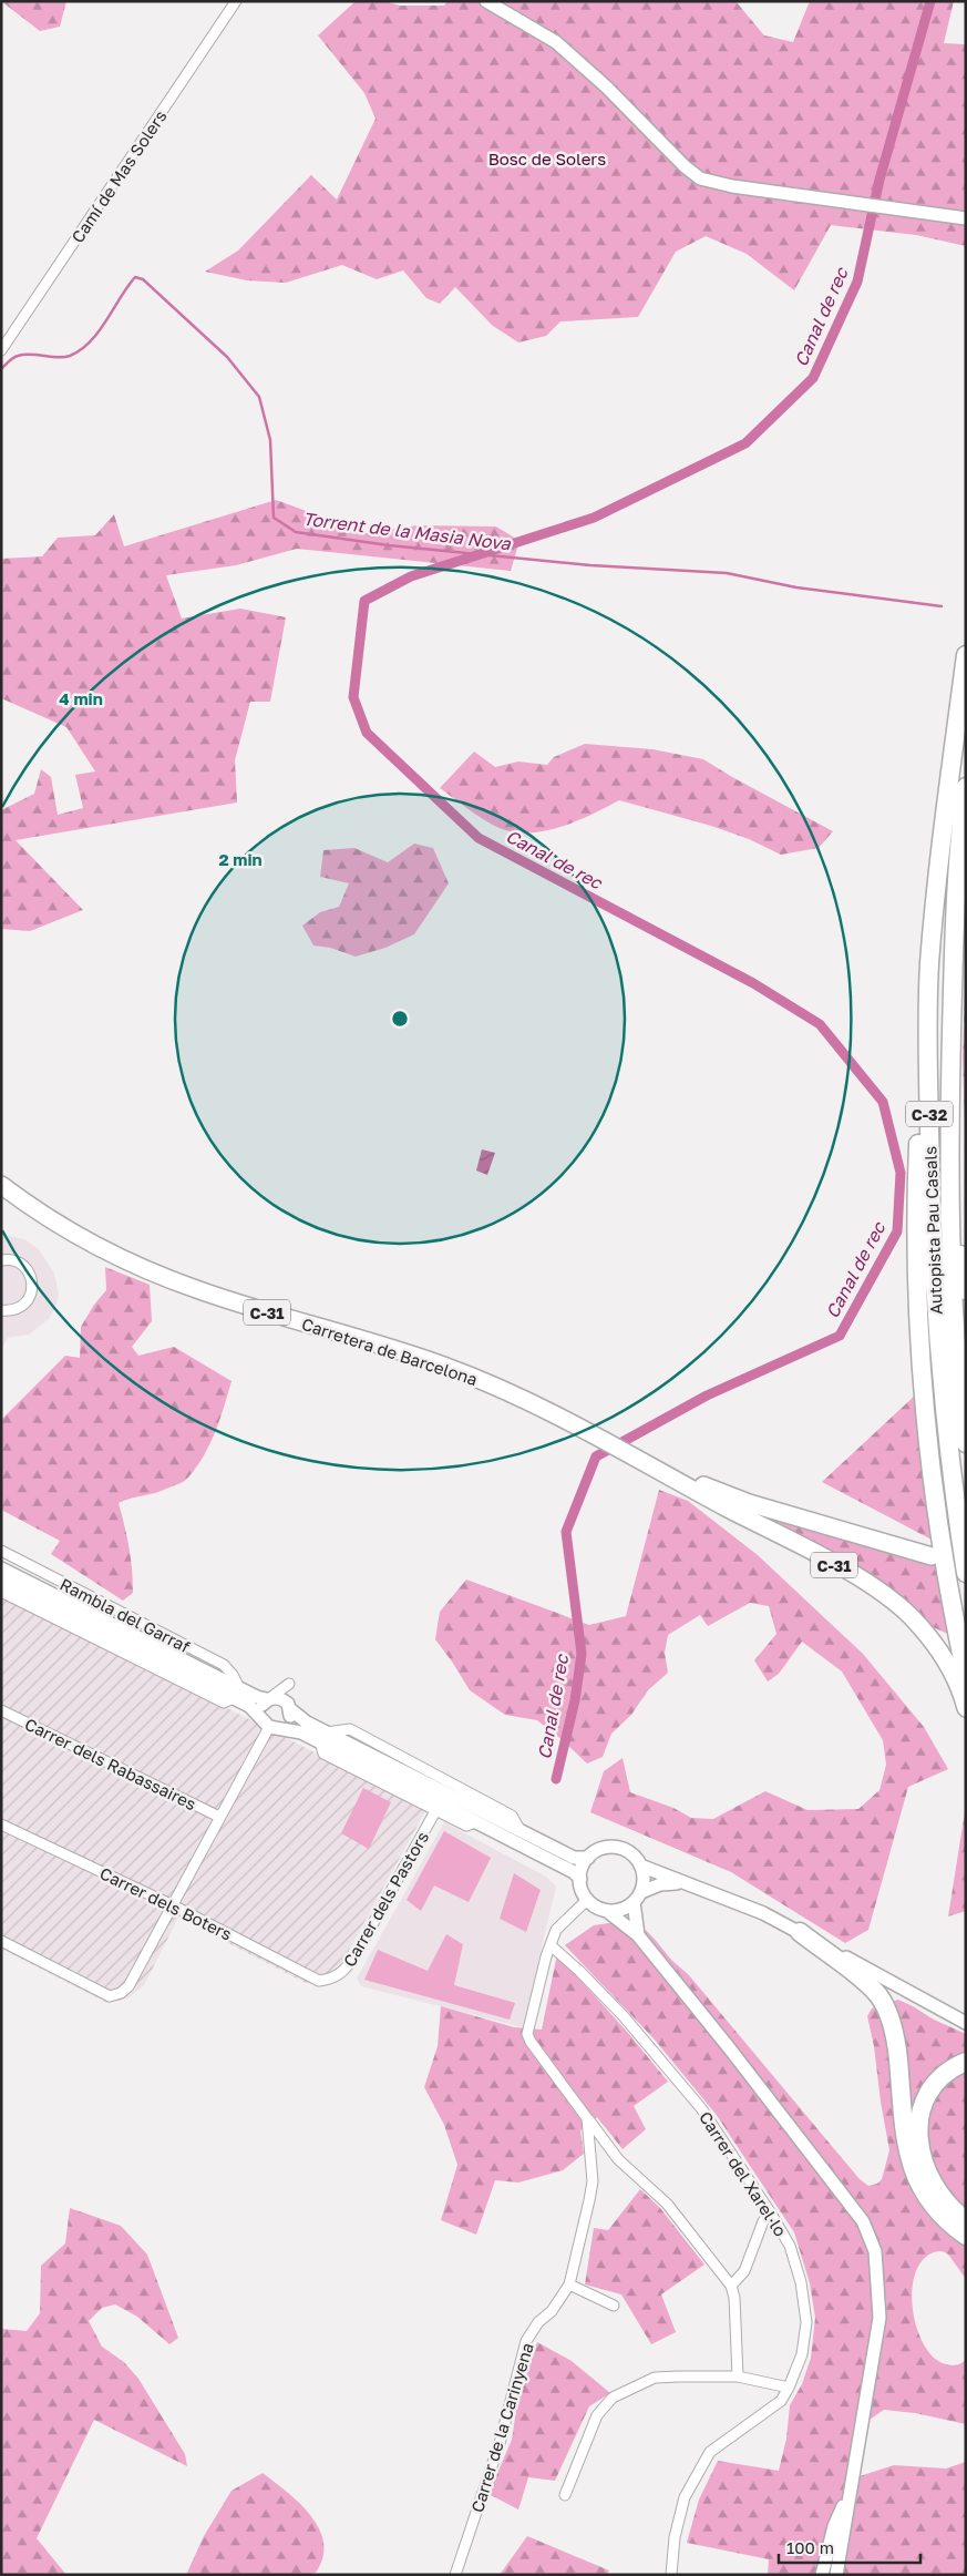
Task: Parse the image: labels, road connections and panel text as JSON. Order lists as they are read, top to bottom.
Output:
{
  "streets": {
    "highway": [
      "C-32",
      "Autopista Pau Casals",
      "C-31",
      "Carretera de Barcelona"
    ],
    "street": [
      "Camí de Mas Solers",
      "Rambla del Garraf",
      "Carrer dels Rabassaires",
      "Carrer dels Pastors",
      "Carrer dels Boters",
      "Carrer del Xarel·lo",
      "Carrer de la Carinyena"
    ]
  },
  "crossings": [
    ["C-31", "Carretera de Barcelona"],
    ["Rambla del Garraf", "Carrer dels Pastors"],
    ["Carrer dels Pastors", "Carrer dels Boters"]
  ],
  "water": ["Canal de rec", "Torrent de la Masia Nova"],
  "parks": ["Bosc de Solers"],
  "scale_bar": "100 m",
  "rings": ["4 min", "2 min"]
}
